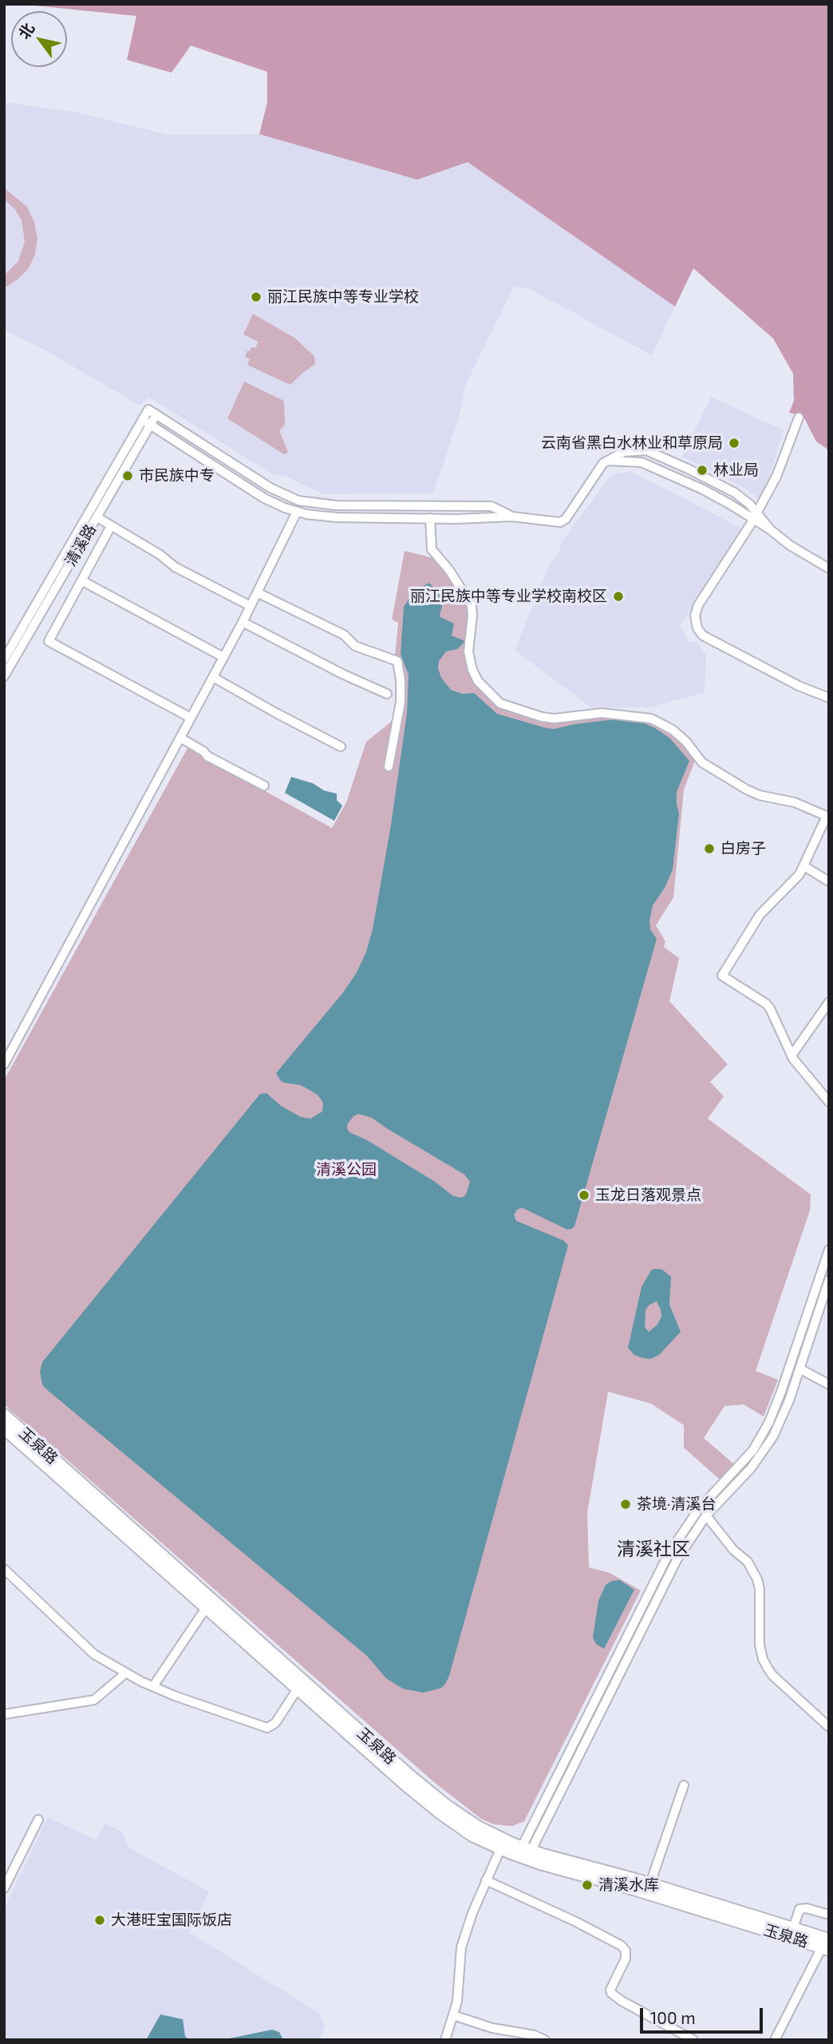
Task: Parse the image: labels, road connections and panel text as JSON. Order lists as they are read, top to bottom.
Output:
{
  "streets": {
    "main road": ["玉泉路"],
    "street": ["清溪路"]
  },
  "districts": ["清溪社区"],
  "parks": ["清溪公园"],
  "places": [
    "丽江民族中等专业学校",
    "云南省黑白水林业和草原局",
    "林业局",
    "市民族中专",
    "丽江民族中等专业学校南校区",
    "白房子",
    "玉龙日落观景点",
    "茶境·清溪台",
    "清溪水库",
    "大港旺宝国际饭店"
  ],
  "scale_bar": "100 m",
  "north": "top left"
}
